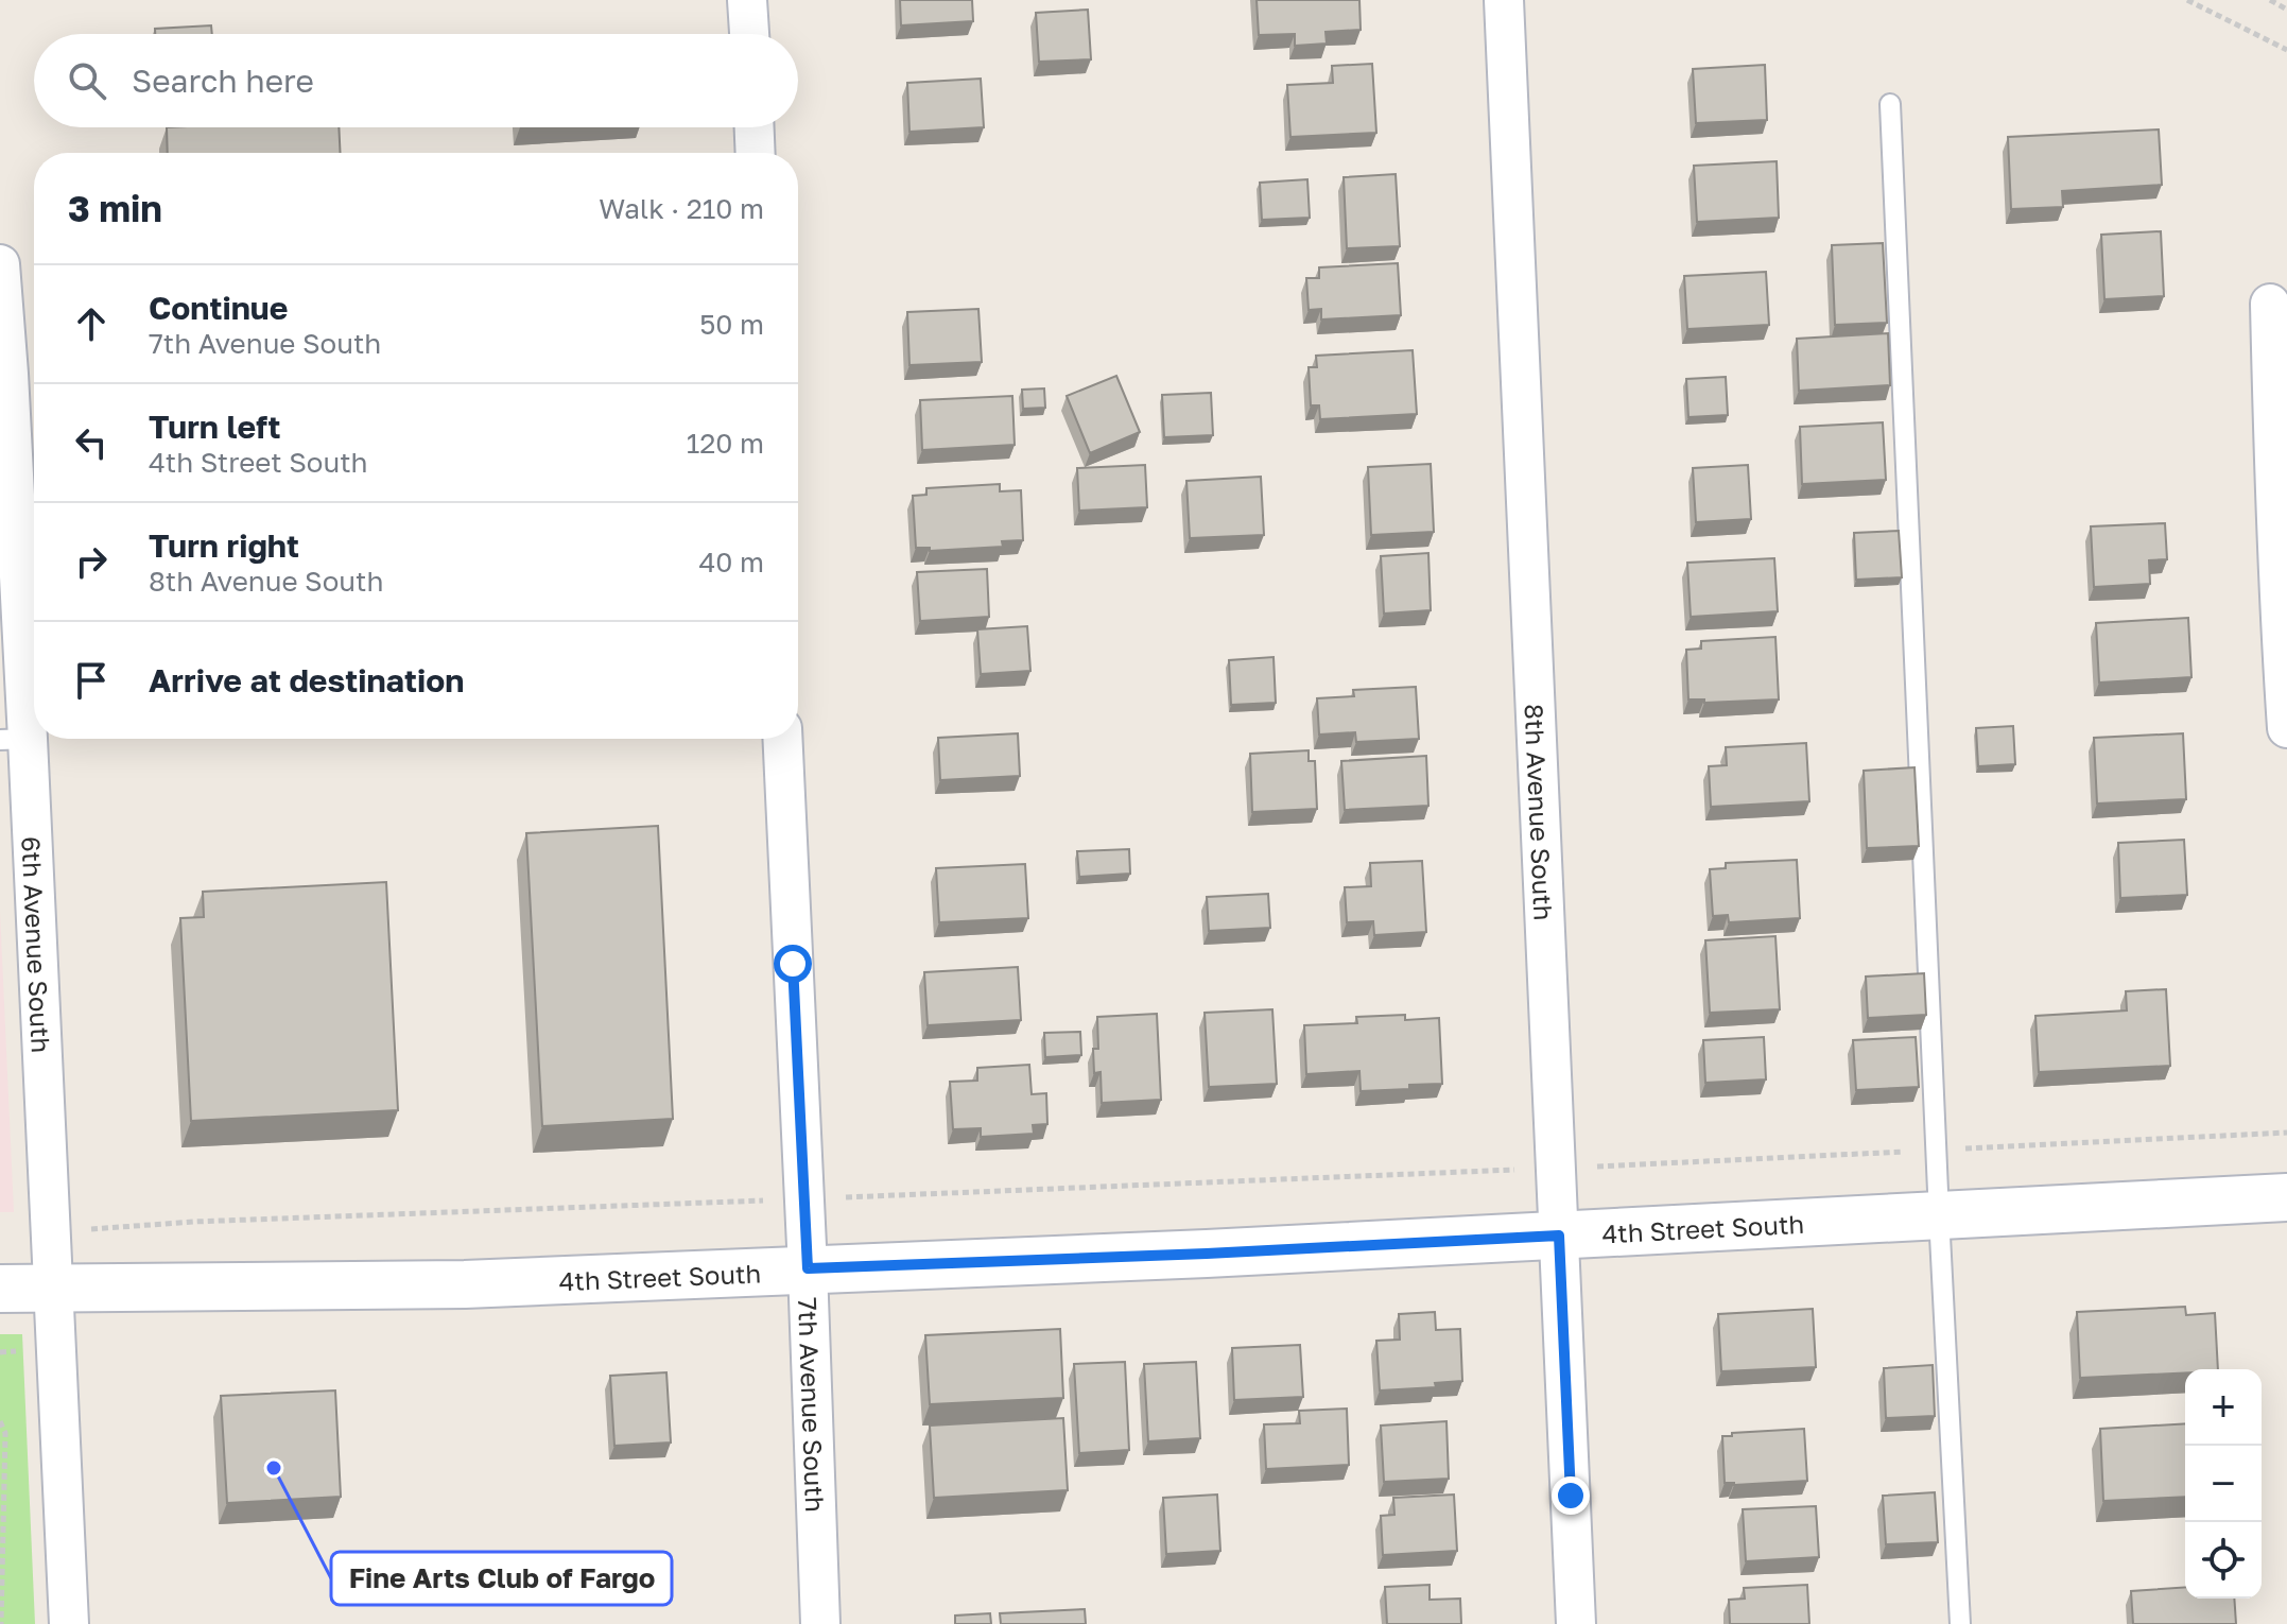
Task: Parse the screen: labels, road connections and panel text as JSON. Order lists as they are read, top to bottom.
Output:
{
  "streets": {
    "street": [
      "8th Avenue South",
      "6th Avenue South",
      "4th Street South",
      "7th Avenue South"
    ]
  },
  "crossings": [
    ["8th Avenue South", "4th Street South"],
    ["6th Avenue South", "4th Street South"],
    ["4th Street South", "7th Avenue South"]
  ],
  "places": ["Fine Arts Club of Fargo"],
  "page": {
    "search": "Search here",
    "heading": ["3 min", "Walk · 210 m"],
    "list": [
      ["Continue", "7th Avenue South", "50 m"],
      ["Turn left", "4th Street South", "120 m"],
      ["Turn right", "8th Avenue South", "40 m"],
      "Arrive at destination"
    ],
    "map_buttons": ["+", "−"]
  }
}
